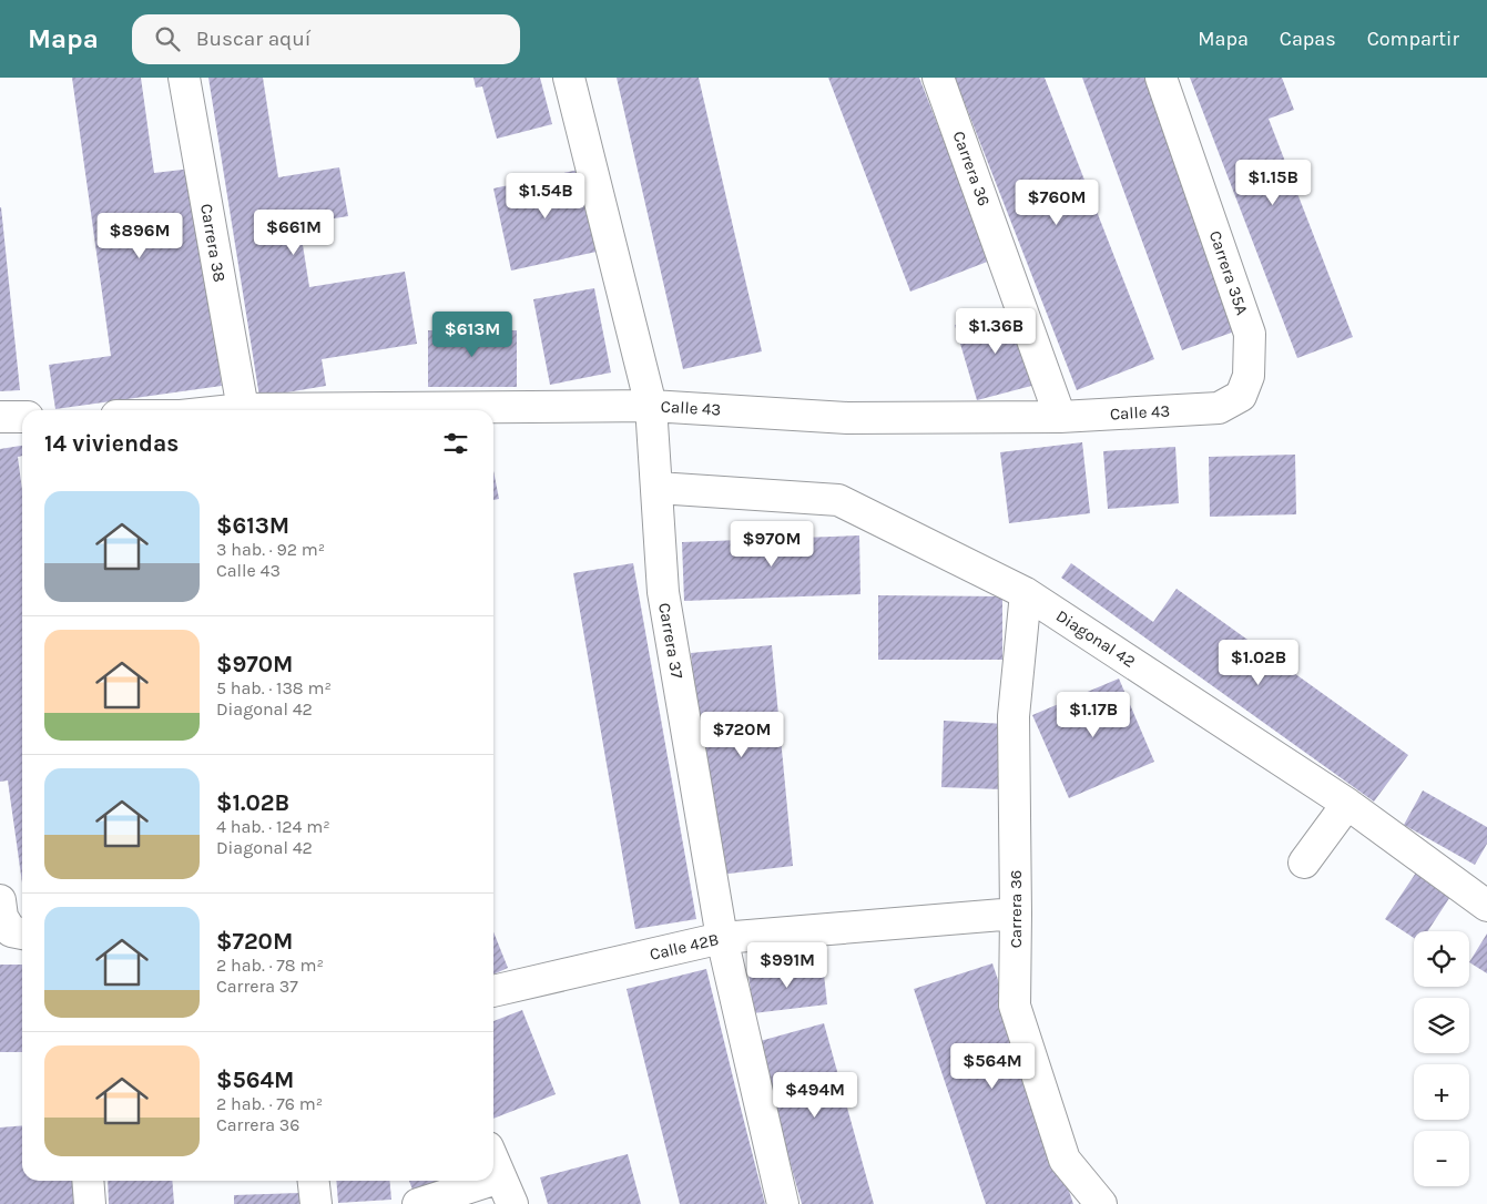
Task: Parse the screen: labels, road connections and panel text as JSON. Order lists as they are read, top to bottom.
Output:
{
  "streets": {
    "street": [
      "Carrera 36",
      "Carrera 38",
      "Carrera 35A",
      "Calle 43",
      "Diagonal 42",
      "Carrera 37",
      "Calle 42B"
    ]
  },
  "crossings": [
    ["Carrera 36", "Calle 43"],
    ["Carrera 36", "Diagonal 42"],
    ["Carrera 36", "Calle 42B"],
    ["Carrera 38", "Calle 43"],
    ["Carrera 35A", "Calle 43"],
    ["Calle 43", "Carrera 37"],
    ["Diagonal 42", "Carrera 37"],
    ["Carrera 37", "Calle 42B"]
  ],
  "page": {
    "header": "Mapa",
    "search": "Buscar aquí",
    "nav": ["Mapa", "Capas", "Compartir"],
    "price": [
      "$1.15B",
      "$1.54B",
      "$760M",
      "$661M",
      "$896M",
      "$1.36B",
      "$613M",
      "$970M",
      "$1.02B",
      "$1.17B",
      "$720M",
      "$991M",
      "$564M",
      "$494M"
    ],
    "heading": "14 viviendas",
    "list": [
      {
        "name": "$613M",
        "note": "3 hab. · 92 m² · Calle 43"
      },
      {
        "name": "$970M",
        "note": "5 hab. · 138 m² · Diagonal 42"
      },
      {
        "name": "$1.02B",
        "note": "4 hab. · 124 m² · Diagonal 42"
      },
      {
        "name": "$720M",
        "note": "2 hab. · 78 m² · Carrera 37"
      },
      {
        "name": "$564M",
        "note": "2 hab. · 76 m² · Carrera 36"
      }
    ],
    "map_buttons": ["+", "−"]
  }
}
